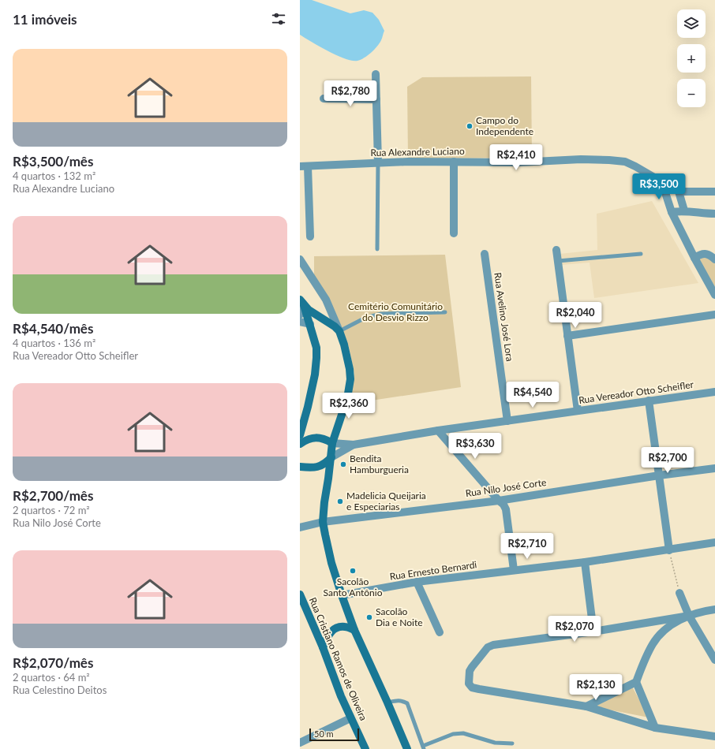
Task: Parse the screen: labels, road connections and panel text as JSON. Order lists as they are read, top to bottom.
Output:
{
  "streets": {
    "street": [
      "Rua Alexandre Luciano",
      "Rua Avelino José Lora",
      "Rua Vereador Otto Scheifler",
      "Rua Nilo José Corte",
      "Rua Ernesto Bernardi",
      "Rua Cristiano Ramos de Oliveira"
    ]
  },
  "crossings": [
    ["Rua Avelino José Lora", "Rua Vereador Otto Scheifler"]
  ],
  "parks": ["Cemitério Comunitário do Desvio Rizzo"],
  "places": [
    "Campo do Independente",
    "Bendita Hamburgueria",
    "Madelicia Queijaria e Especiarias",
    "Sacolão Santo Antônio",
    "Sacolão Dia e Noite"
  ],
  "scale_bar": "50 m",
  "page": {
    "heading": "11 imóveis",
    "map_buttons": ["+", "−"],
    "list": [
      {
        "name": "R$3,500/mês",
        "note": "4 quartos · 132 m² · Rua Alexandre Luciano"
      },
      {
        "name": "R$4,540/mês",
        "note": "4 quartos · 136 m² · Rua Vereador Otto Scheifler"
      },
      {
        "name": "R$2,700/mês",
        "note": "2 quartos · 72 m² · Rua Nilo José Corte"
      },
      {
        "name": "R$2,070/mês",
        "note": "2 quartos · 64 m² · Rua Celestino Deitos"
      }
    ],
    "price": [
      "R$2,780",
      "R$2,410",
      "R$3,500",
      "R$2,040",
      "R$4,540",
      "R$2,360",
      "R$3,630",
      "R$2,700",
      "R$2,710",
      "R$2,070",
      "R$2,130"
    ],
    "scale": "50 m"
  }
}
